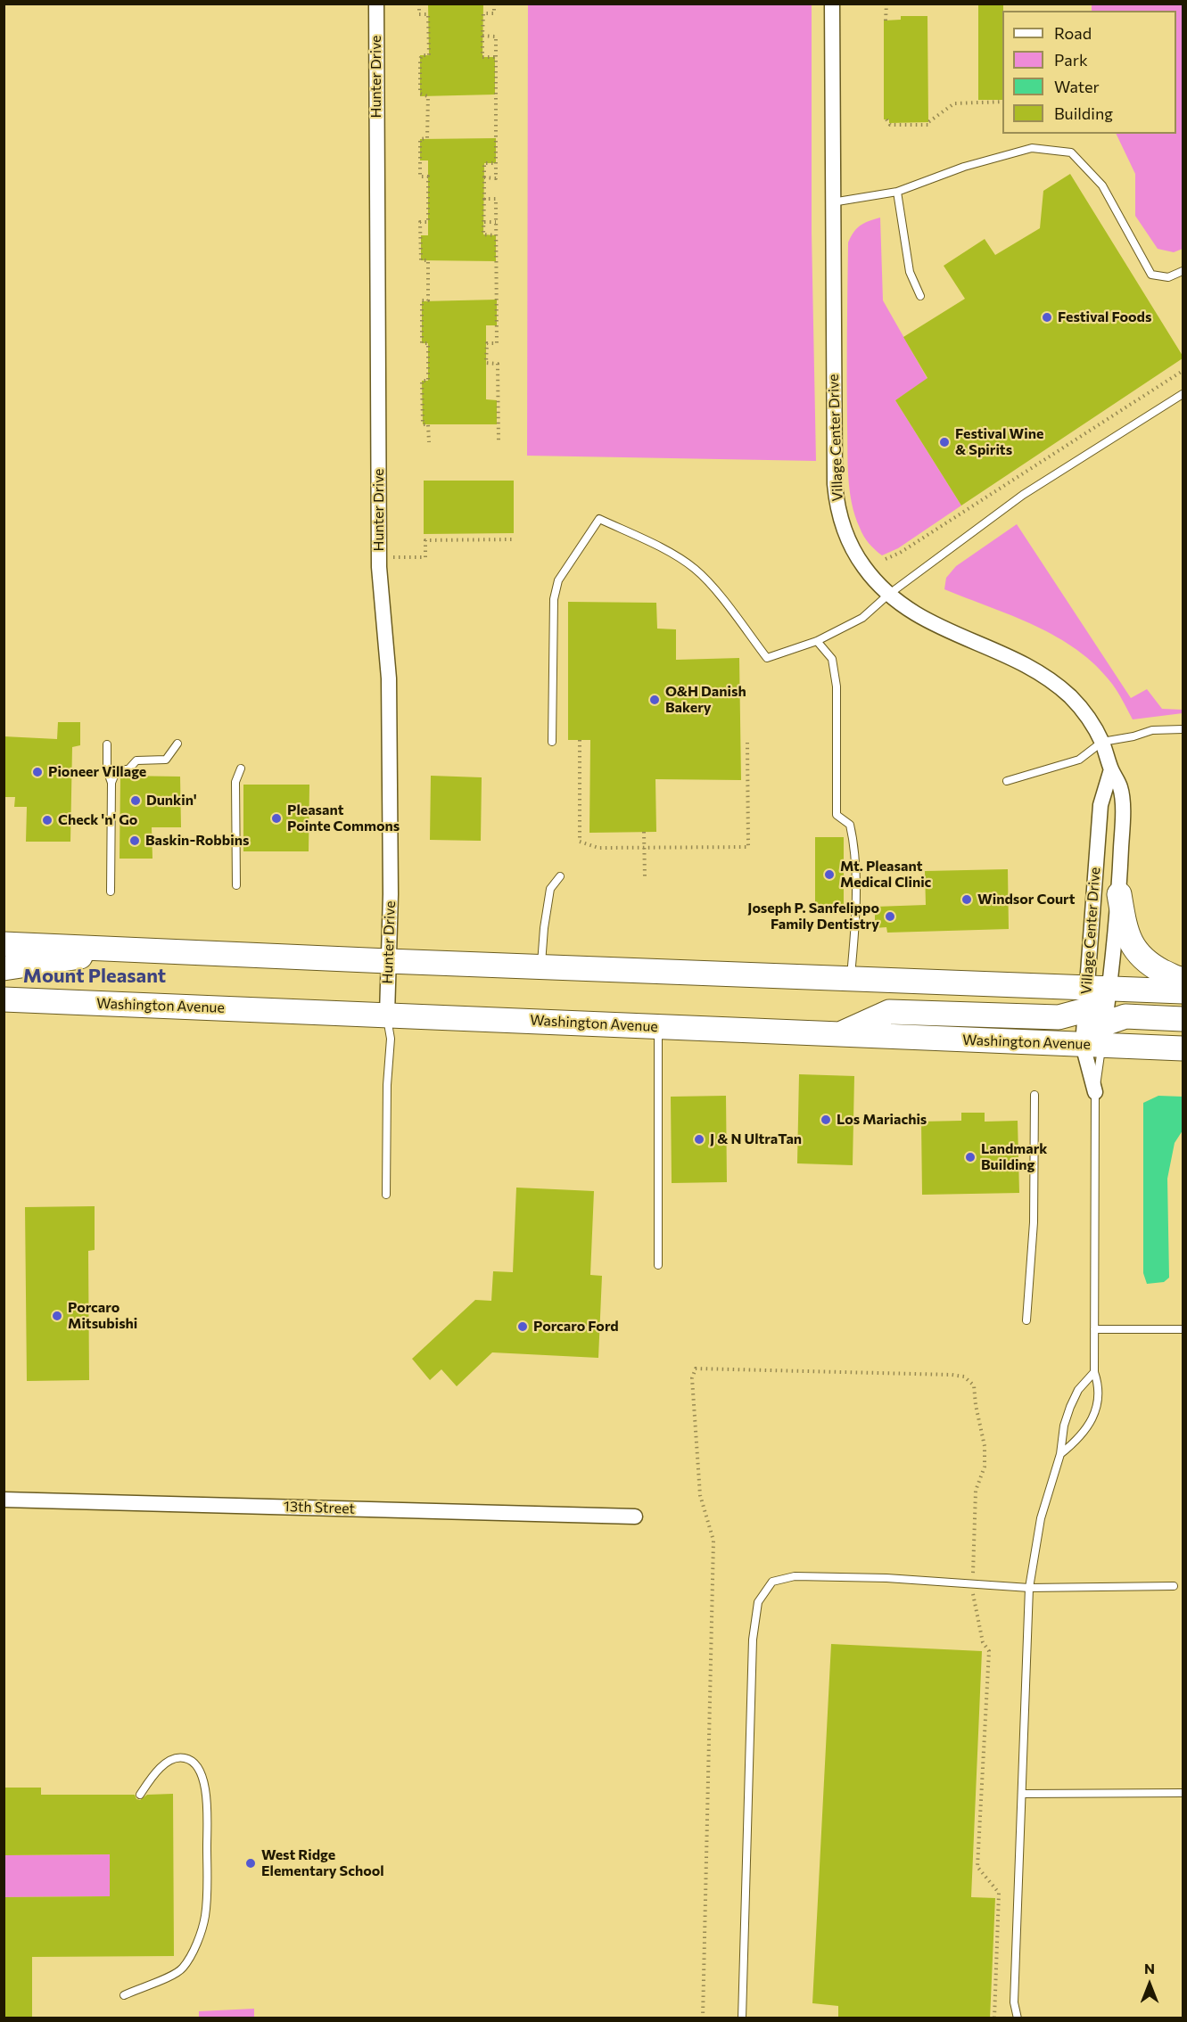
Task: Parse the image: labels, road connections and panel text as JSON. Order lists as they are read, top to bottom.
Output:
{
  "streets": {
    "main road": ["Washington Avenue"],
    "street": ["Hunter Drive", "Village Center Drive", "13th Street"]
  },
  "crossings": [
    ["Hunter Drive", "Washington Avenue"],
    ["Village Center Drive", "Washington Avenue"]
  ],
  "districts": ["Mount Pleasant"],
  "places": [
    "Festival Foods",
    "Festival Wine & Spirits",
    "O&H Danish Bakery",
    "Pioneer Village",
    "Dunkin'",
    "Pleasant Pointe Commons",
    "Check 'n' Go",
    "Baskin-Robbins",
    "Mt. Pleasant Medical Clinic",
    "Windsor Court",
    "Joseph P. Sanfelippo Family Dentistry",
    "Los Mariachis",
    "J & N UltraTan",
    "Landmark Building",
    "Porcaro Mitsubishi",
    "Porcaro Ford",
    "West Ridge Elementary School"
  ],
  "legend": [
    "Road",
    "Park",
    "Water",
    "Building"
  ],
  "north": "top"
}
